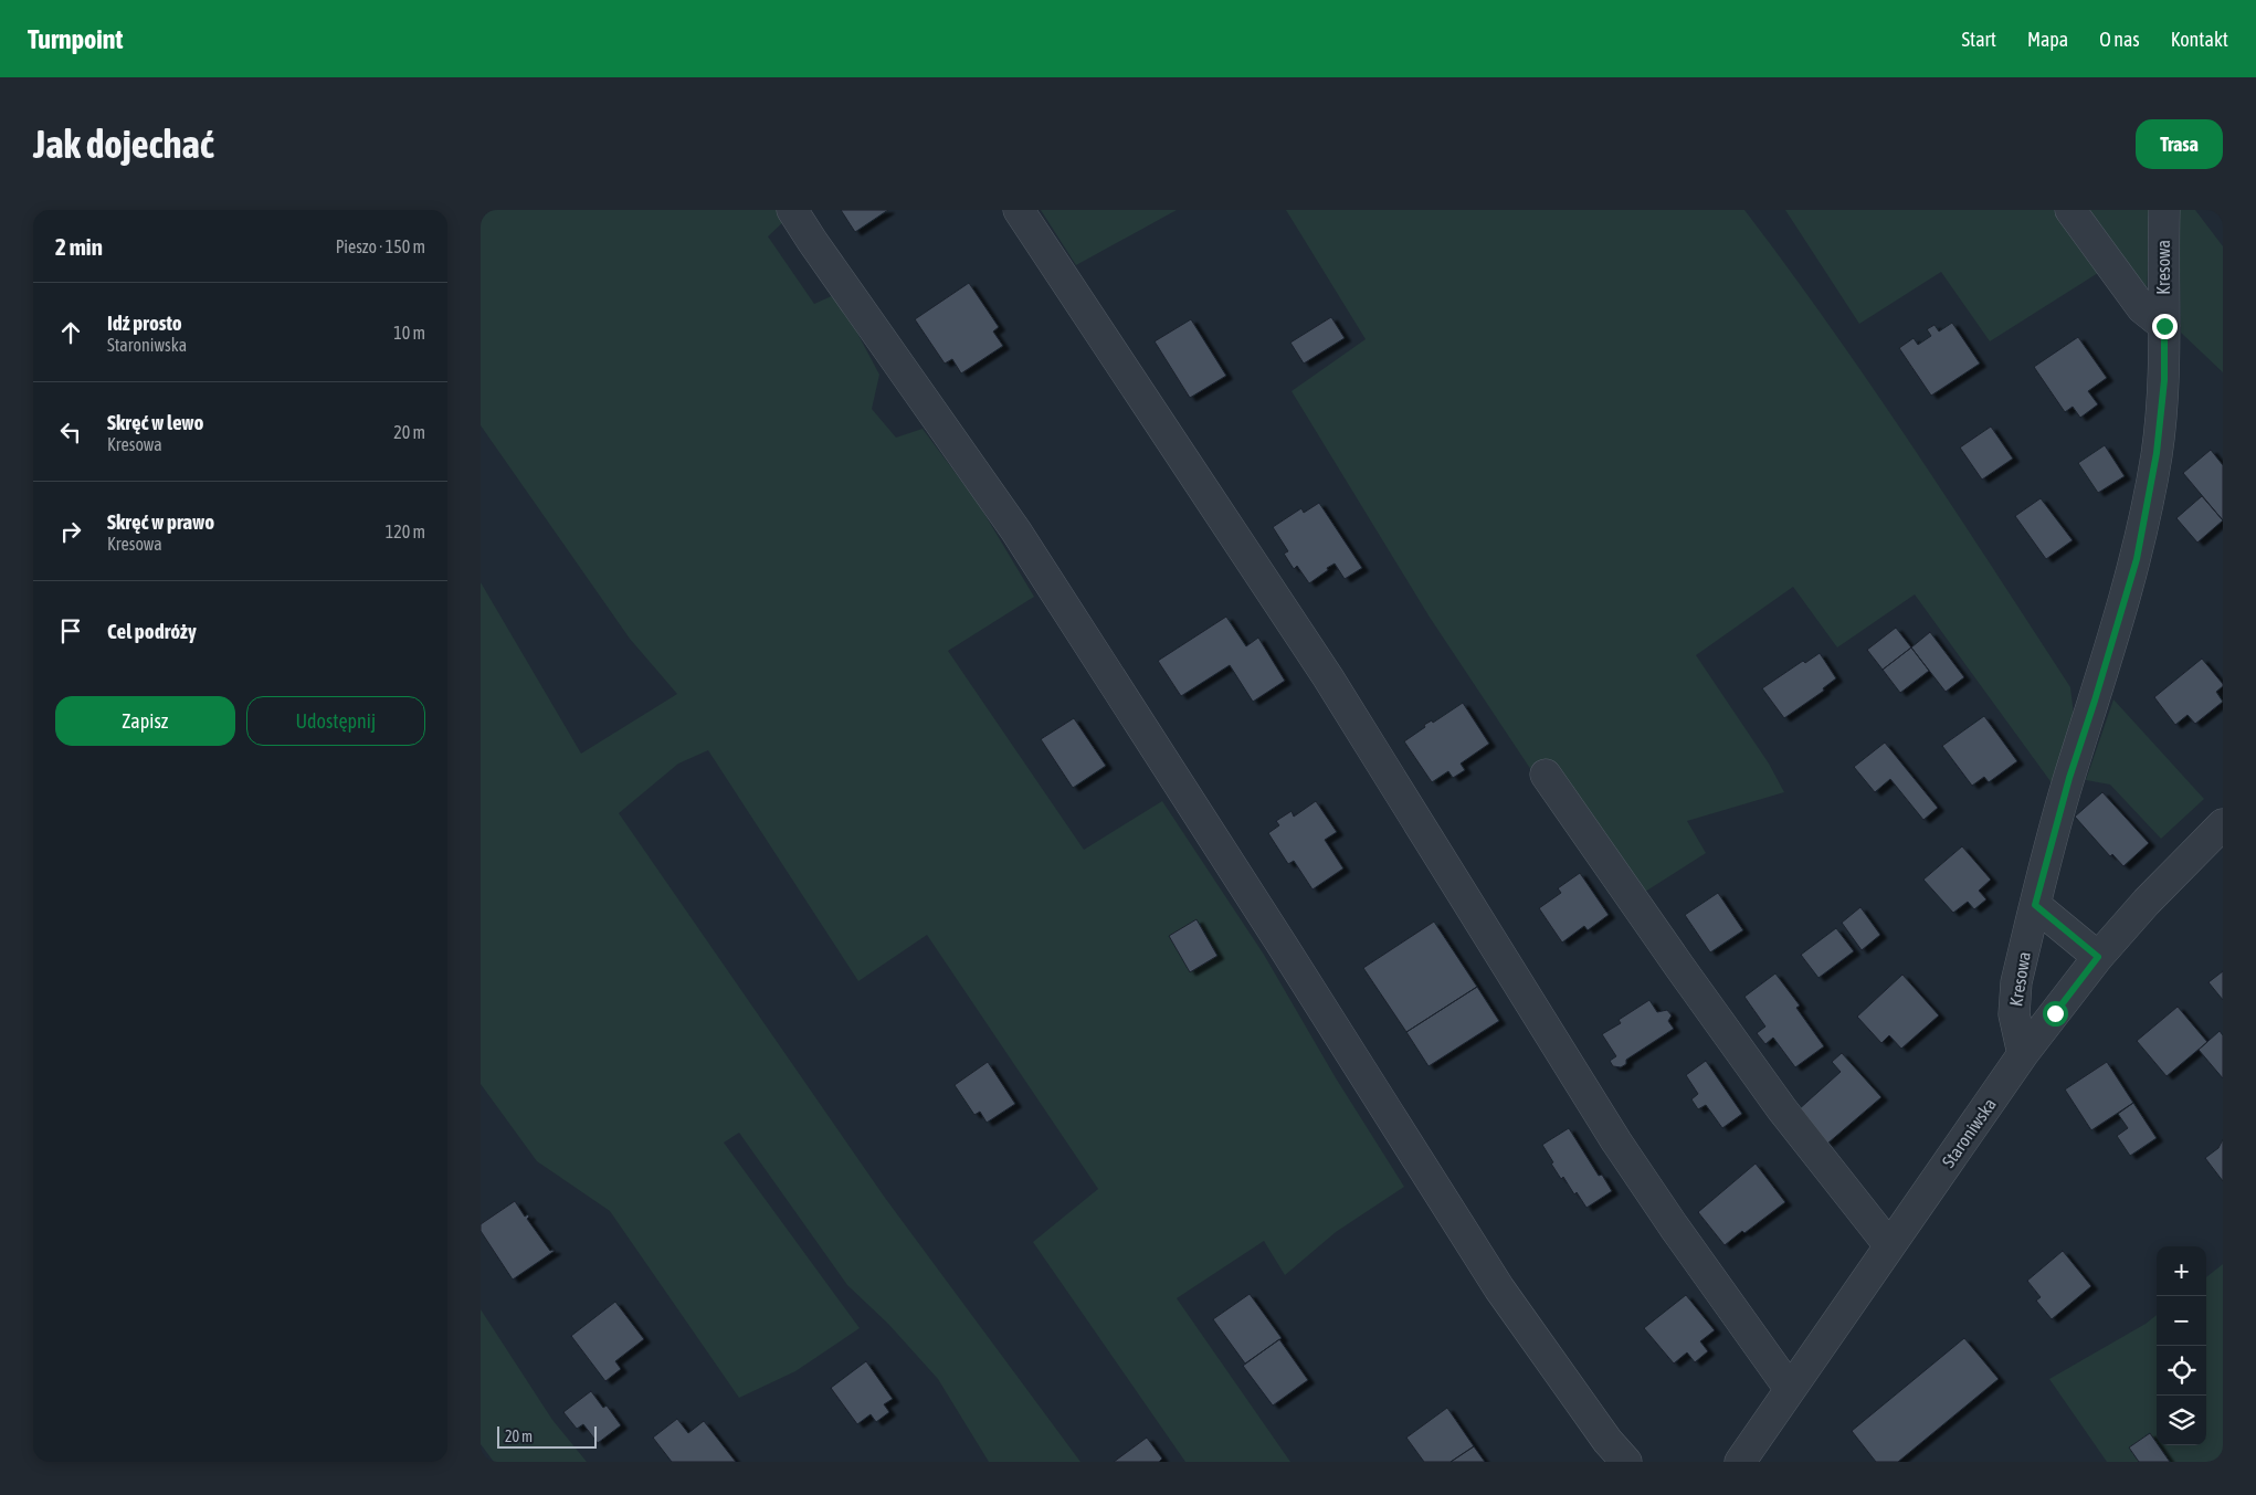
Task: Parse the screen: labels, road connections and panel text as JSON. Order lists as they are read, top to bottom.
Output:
{
  "streets": {
    "street": ["Kresowa", "Staroniwska"]
  },
  "crossings": [
    ["Kresowa", "Staroniwska"]
  ],
  "scale_bar": "20 m",
  "page": {
    "header": "Turnpoint",
    "nav": [
      "Start",
      "Mapa",
      "O nas",
      "Kontakt"
    ],
    "buttons": [
      "Trasa",
      ["Zapisz", "Udostępnij"]
    ],
    "title": "Jak dojechać",
    "heading": ["2 min", "Pieszo · 150 m"],
    "list": [
      ["Idź prosto", "Staroniwska", "10 m"],
      ["Skręć w lewo", "Kresowa", "20 m"],
      ["Skręć w prawo", "Kresowa", "120 m"],
      "Cel podróży"
    ],
    "map_buttons": ["+", "−"],
    "scale": "20 m"
  }
}
